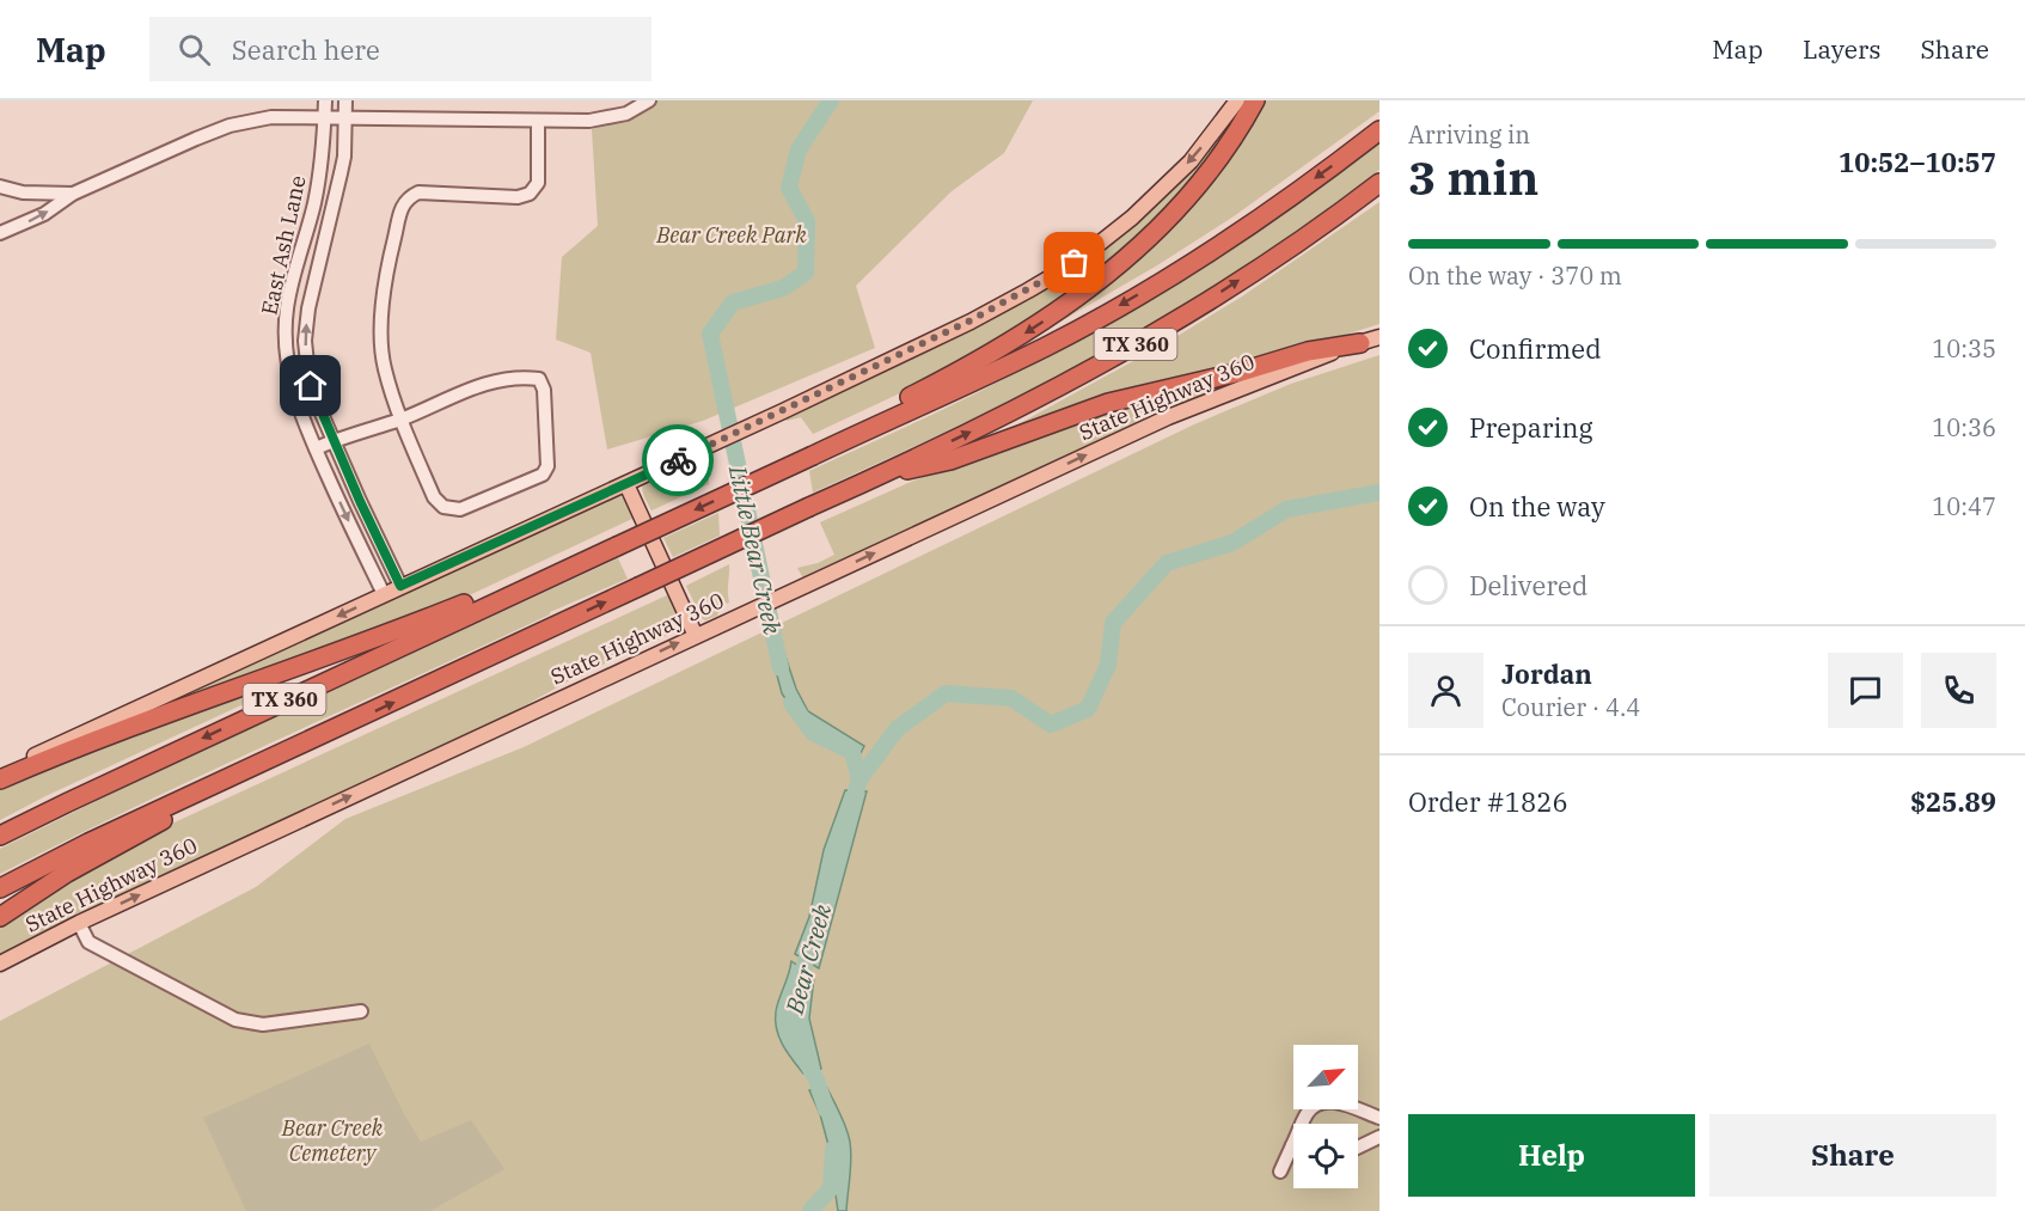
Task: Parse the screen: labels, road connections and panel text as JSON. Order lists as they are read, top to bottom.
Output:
{
  "streets": {
    "highway": ["TX 360"],
    "main road": ["State Highway 360"],
    "street": ["East Ash Lane"]
  },
  "one_way": ["State Highway 360"],
  "water": ["Little Bear Creek", "Bear Creek"],
  "parks": ["Bear Creek Park", "Bear Creek Cemetery"],
  "north": "top right",
  "page": {
    "header": "Map",
    "search": "Search here",
    "nav": ["Map", "Layers", "Share"],
    "heading": ["3 min", "Arriving in", "10:52–10:57"],
    "panel": [
      "Jordan",
      "Courier · 4.4",
      "Order #1826",
      "$25.89"
    ],
    "bar": "On the way · 370 m",
    "list": [
      ["Confirmed", "10:35"],
      ["Preparing", "10:36"],
      ["On the way", "10:47"],
      "Delivered"
    ],
    "buttons": ["Help", "Share"]
  }
}
